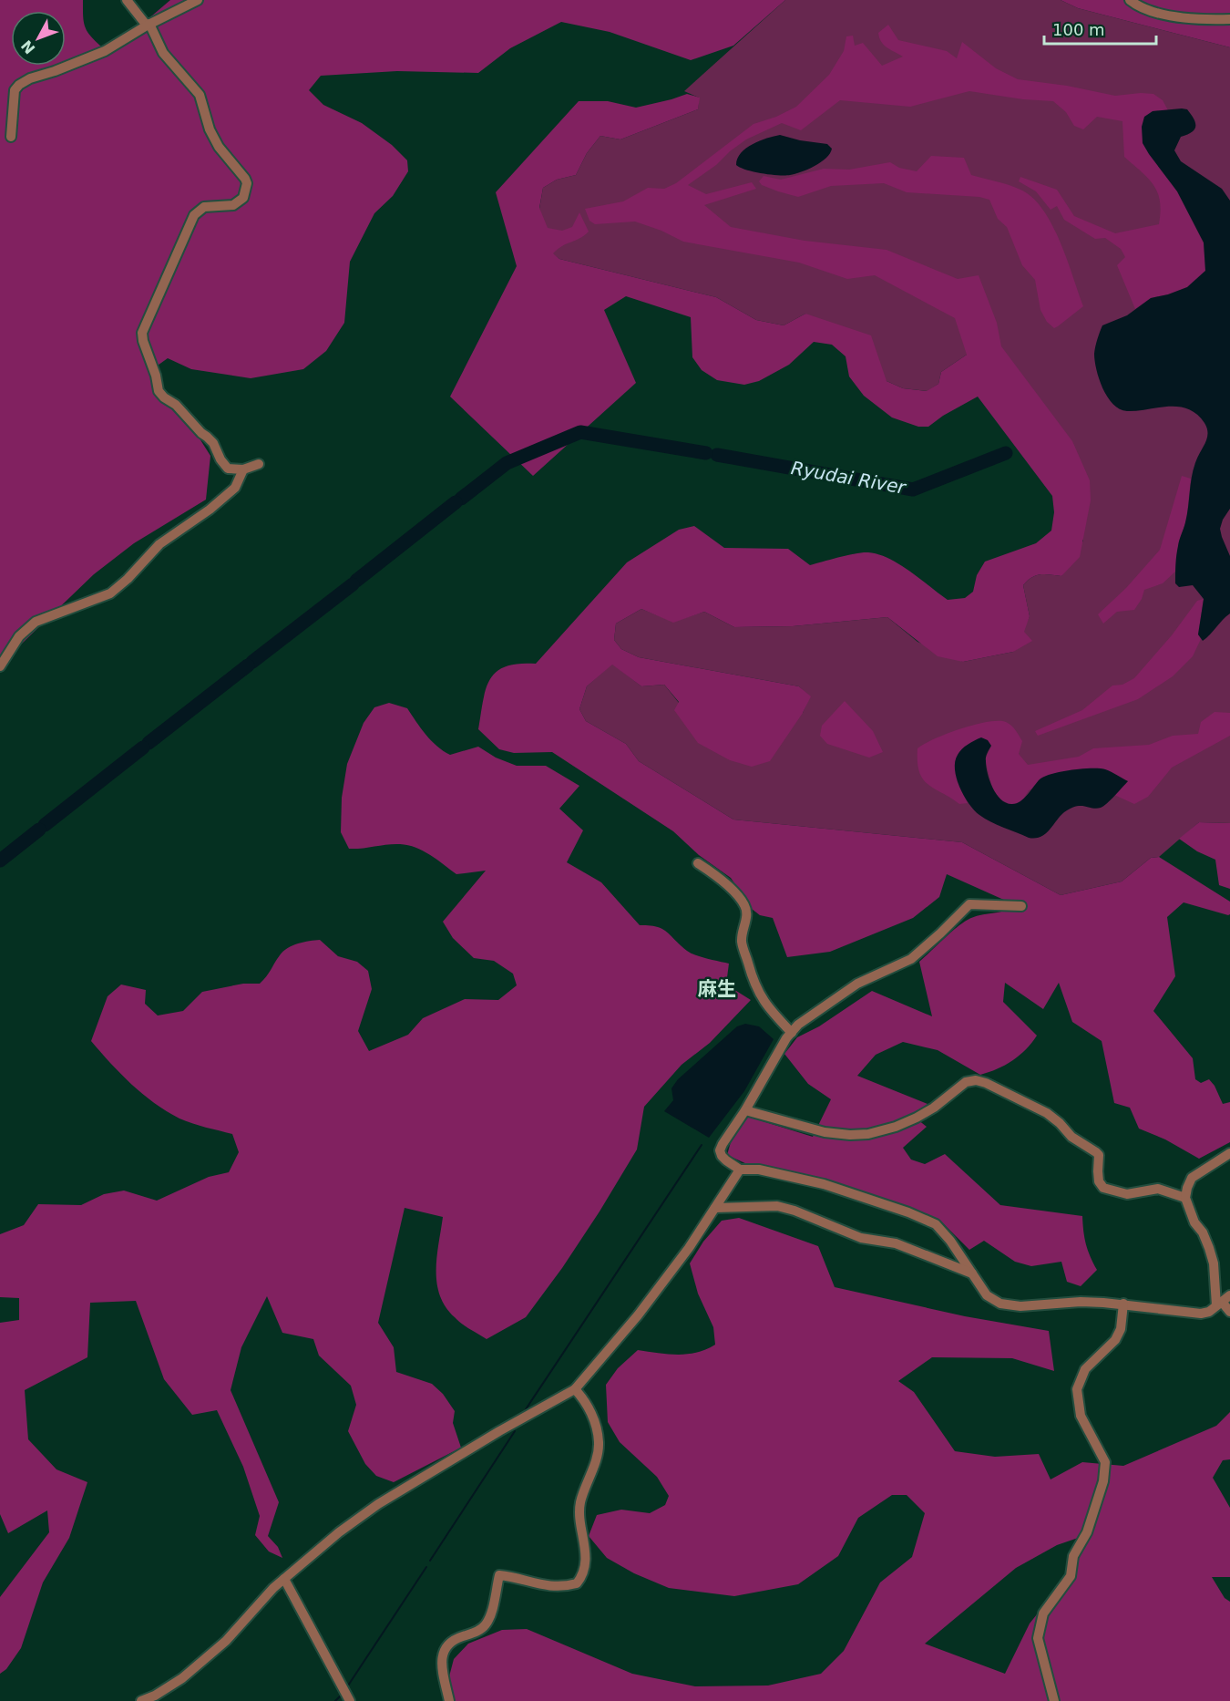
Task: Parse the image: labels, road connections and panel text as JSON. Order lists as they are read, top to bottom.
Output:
{
  "districts": ["麻生"],
  "water": ["Ryudai River"],
  "scale_bar": "100 m",
  "north": "bottom left"
}
